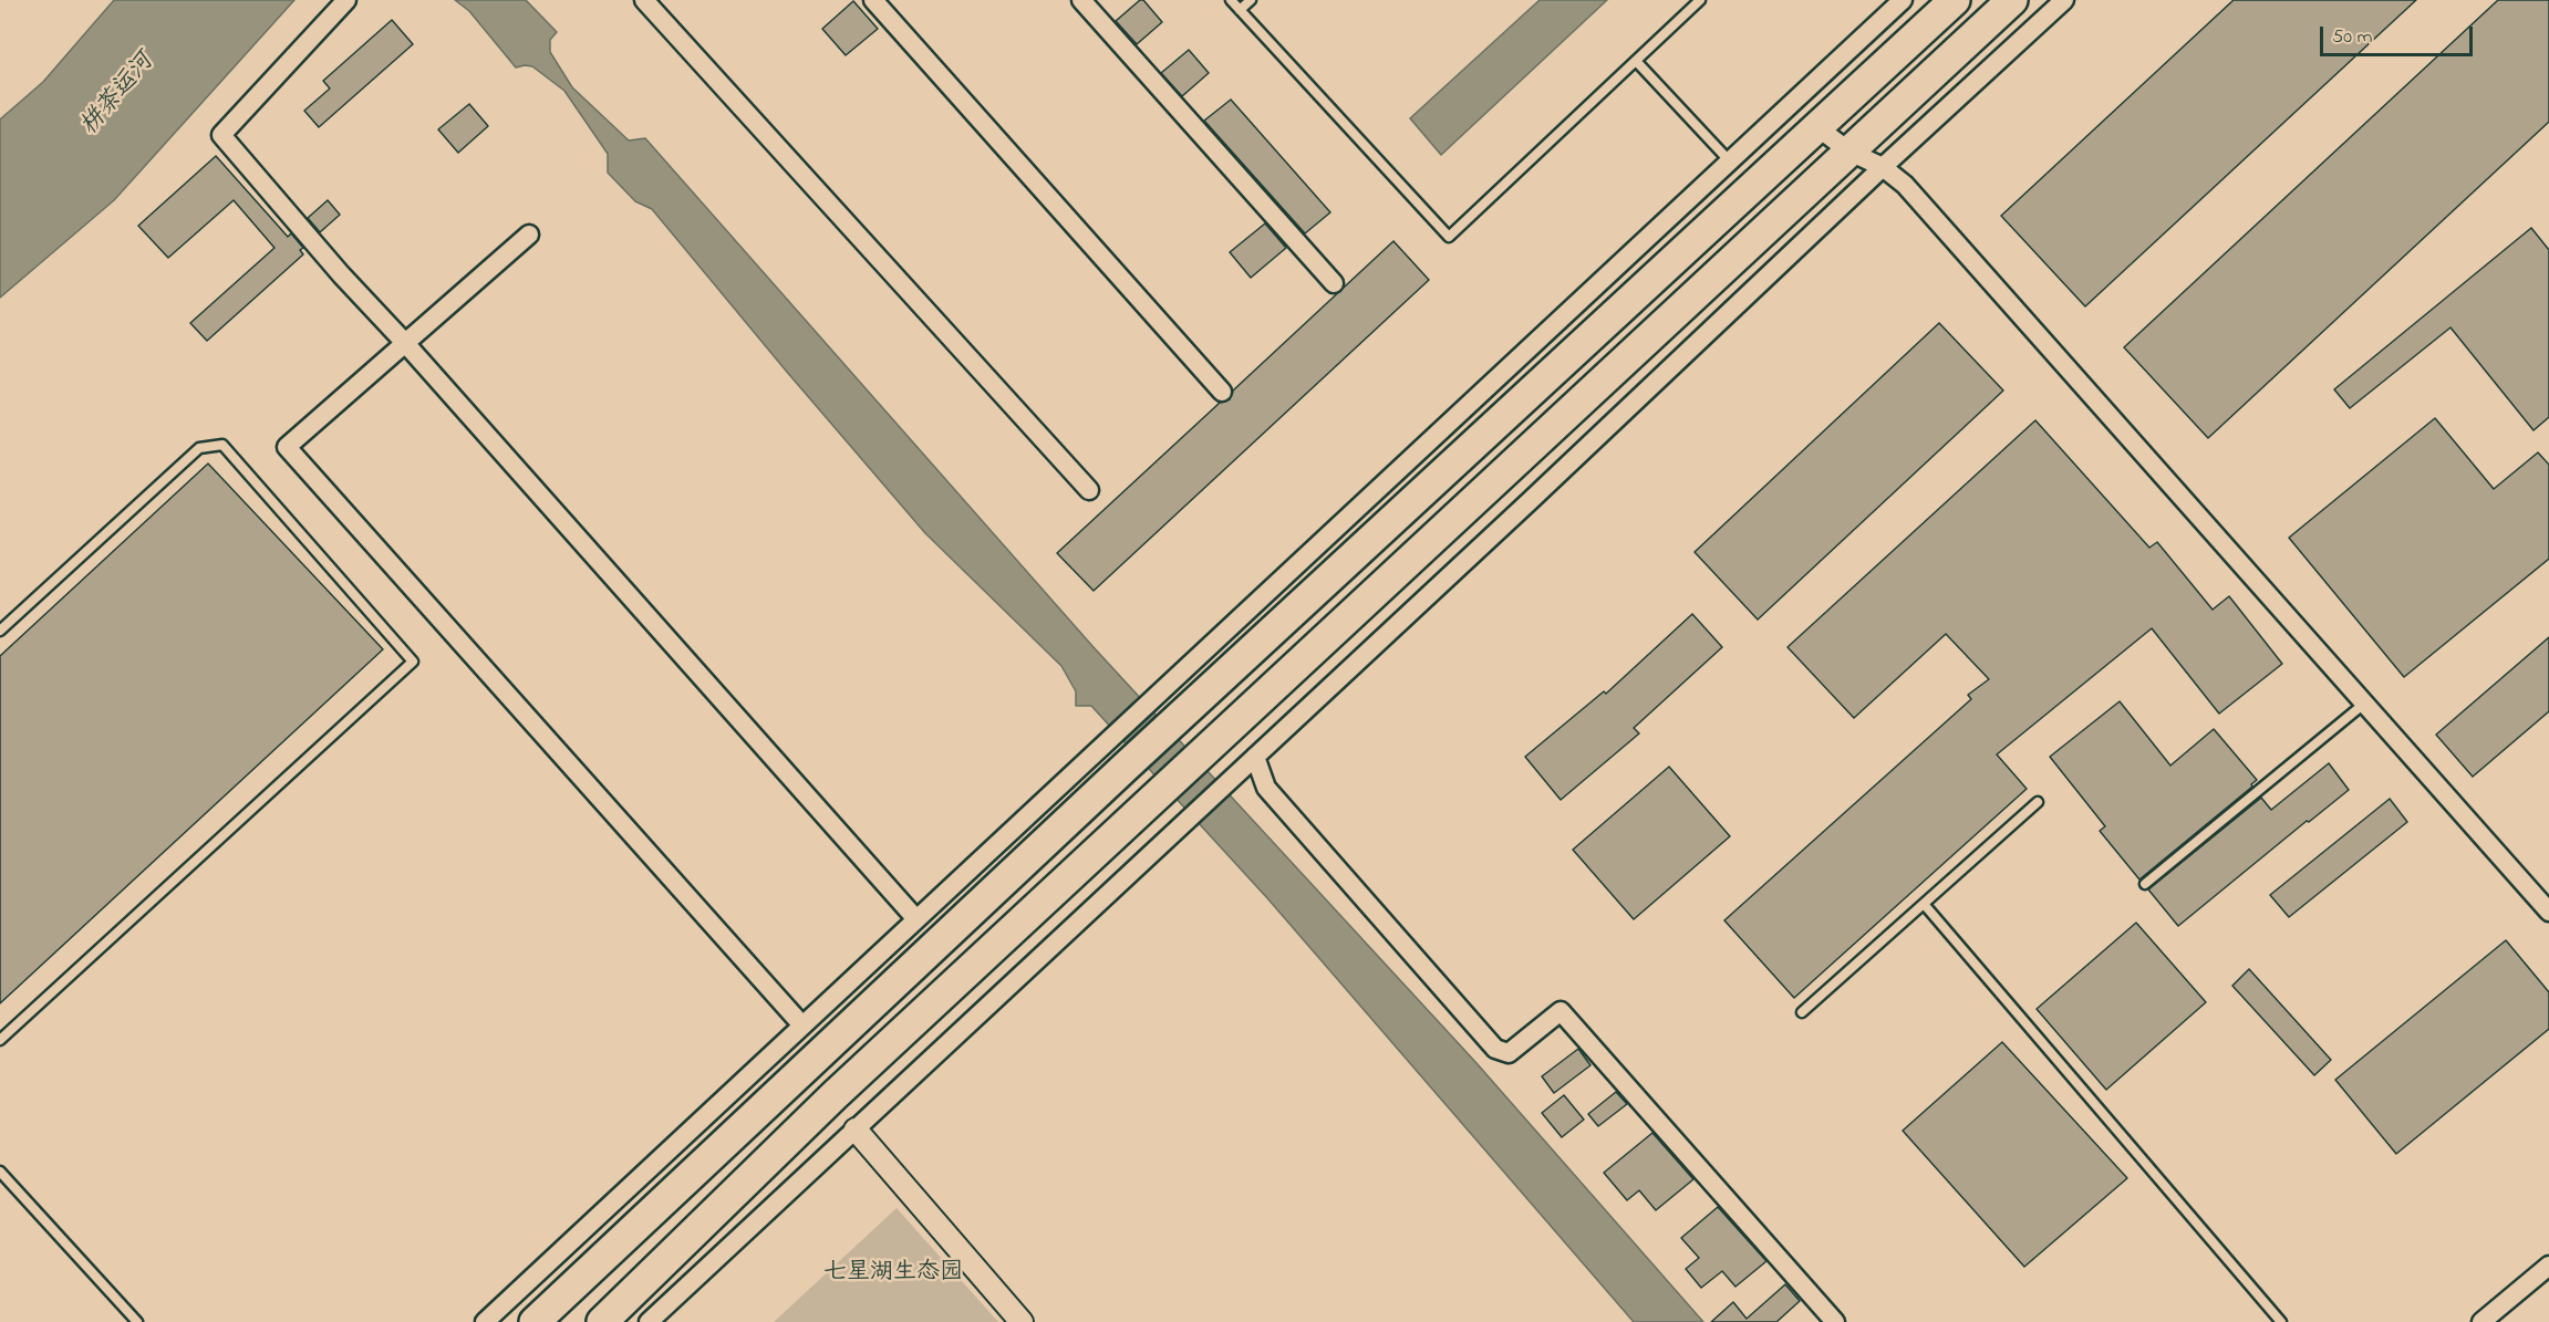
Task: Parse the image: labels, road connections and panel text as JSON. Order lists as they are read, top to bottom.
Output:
{
  "water": ["栟茶运河"],
  "parks": ["七星湖生态园"],
  "scale_bar": "50 m"
}
